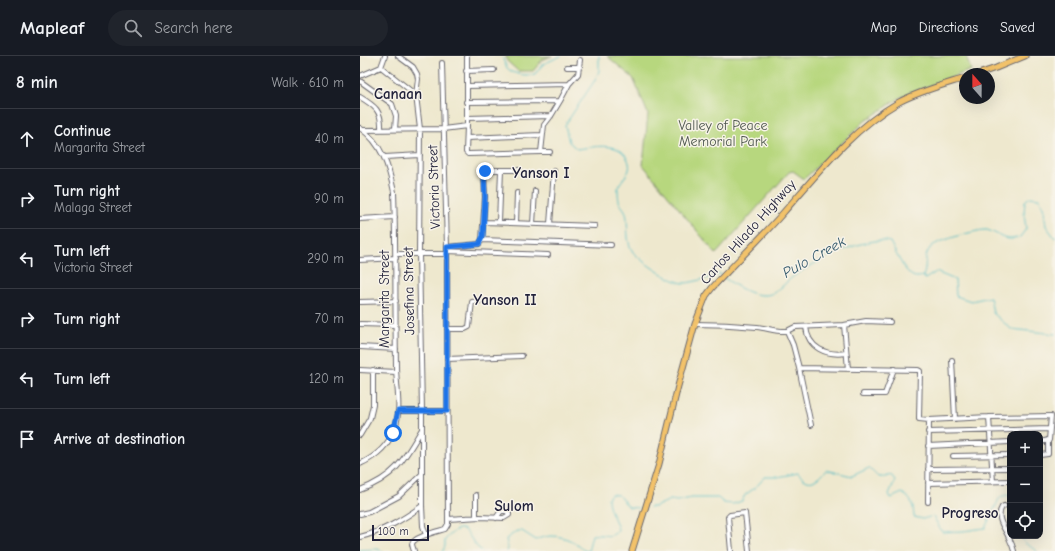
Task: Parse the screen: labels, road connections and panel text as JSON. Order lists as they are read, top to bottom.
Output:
{
  "streets": {
    "main road": ["Carlos Hilado Highway"],
    "street": ["Victoria Street", "Josefina Street", "Margarita Street"]
  },
  "districts": [
    "Canaan",
    "Yanson I",
    "Yanson II",
    "Sulom",
    "Progreso"
  ],
  "water": ["Pulo Creek"],
  "parks": ["Valley of Peace Memorial Park"],
  "scale_bar": "100 m",
  "north": "top",
  "page": {
    "header": "Mapleaf",
    "search": "Search here",
    "nav": ["Map", "Directions", "Saved"],
    "heading": ["8 min", "Walk · 610 m"],
    "list": [
      ["Continue", "Margarita Street", "40 m"],
      ["Turn right", "Malaga Street", "90 m"],
      ["Turn left", "Victoria Street", "290 m"],
      ["Turn right", "70 m"],
      ["Turn left", "120 m"],
      "Arrive at destination"
    ],
    "map_buttons": ["+", "−"],
    "scale": "100 m"
  }
}
